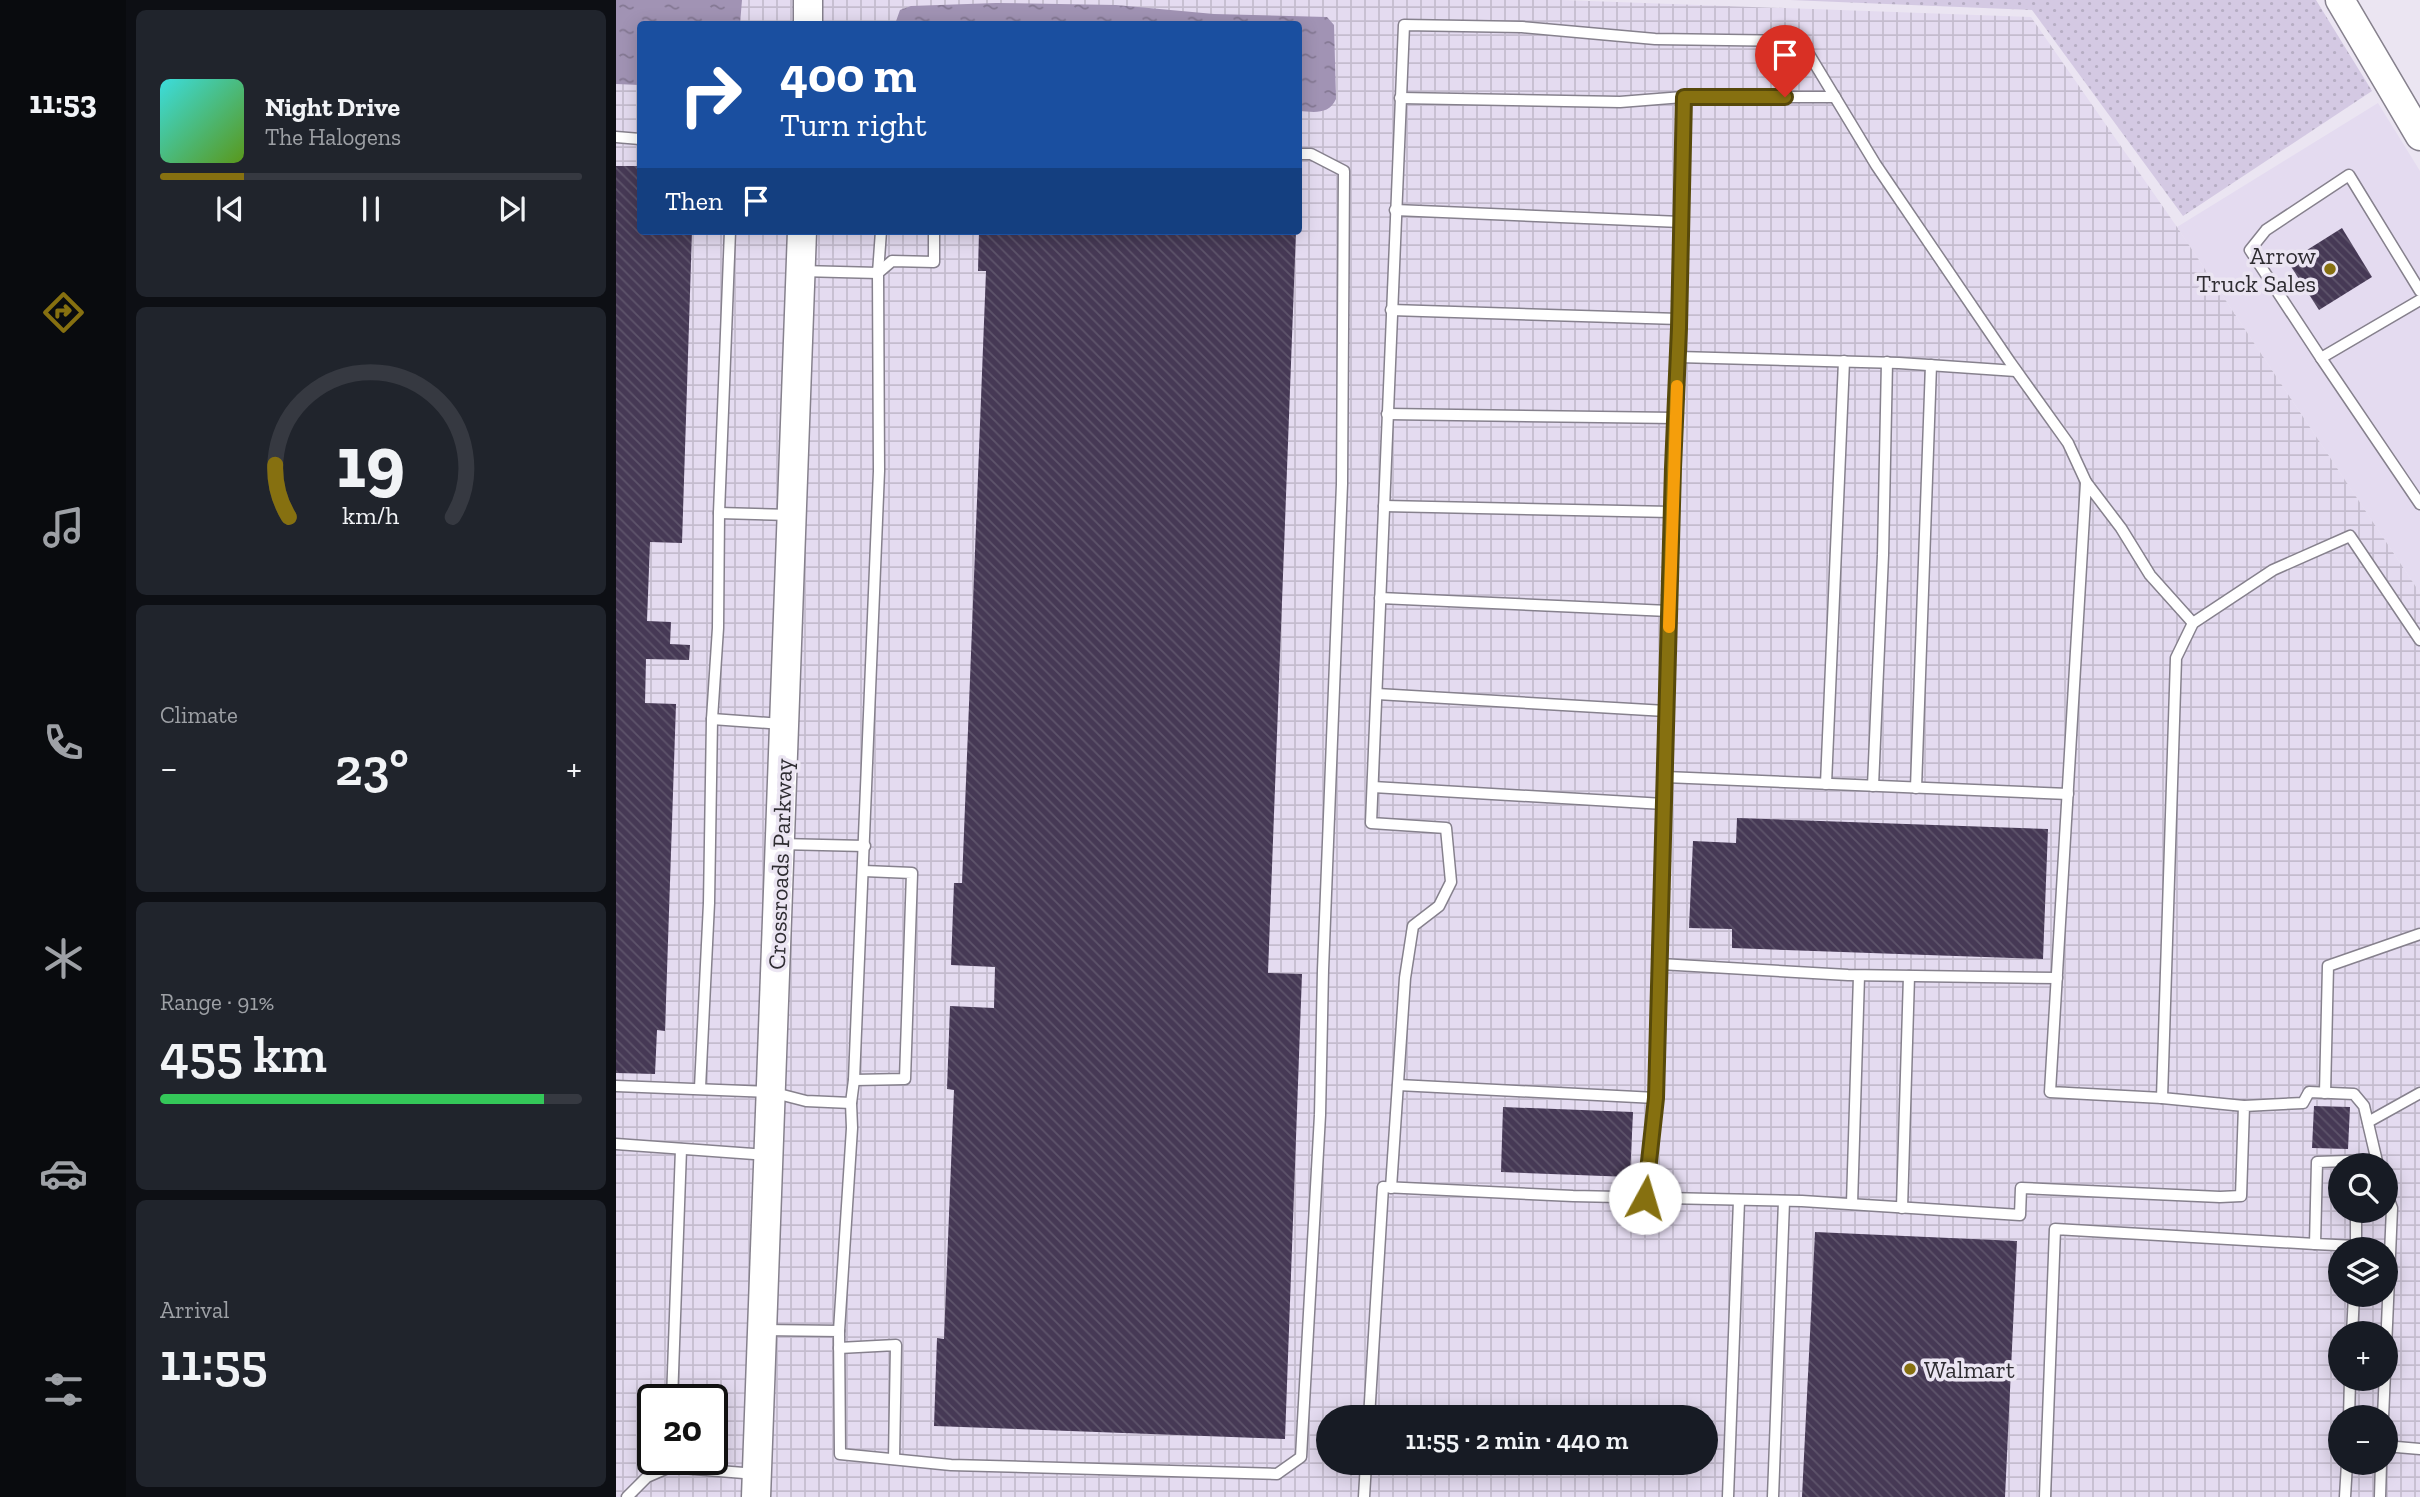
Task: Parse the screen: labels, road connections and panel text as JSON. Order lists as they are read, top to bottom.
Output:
{
  "streets": {
    "street": ["Crossroads Parkway"]
  },
  "places": ["Arrow Truck Sales", "Walmart"],
  "page": {
    "tabs": "11:53",
    "turn": ["400 m", "Turn right"],
    "song": ["Night Drive", "The Halogens"],
    "then": "Then",
    "tile": [
      "Climate",
      ["Range · 91%", "455 km"],
      ["Arrival", "11:55"]
    ],
    "heat": ["−", "23°", "+"],
    "map_buttons": ["+", "−"],
    "limit": "20",
    "trip": "11:55 · 2 min · 440 m",
    "gauge": ["19", "km/h"]
  }
}
